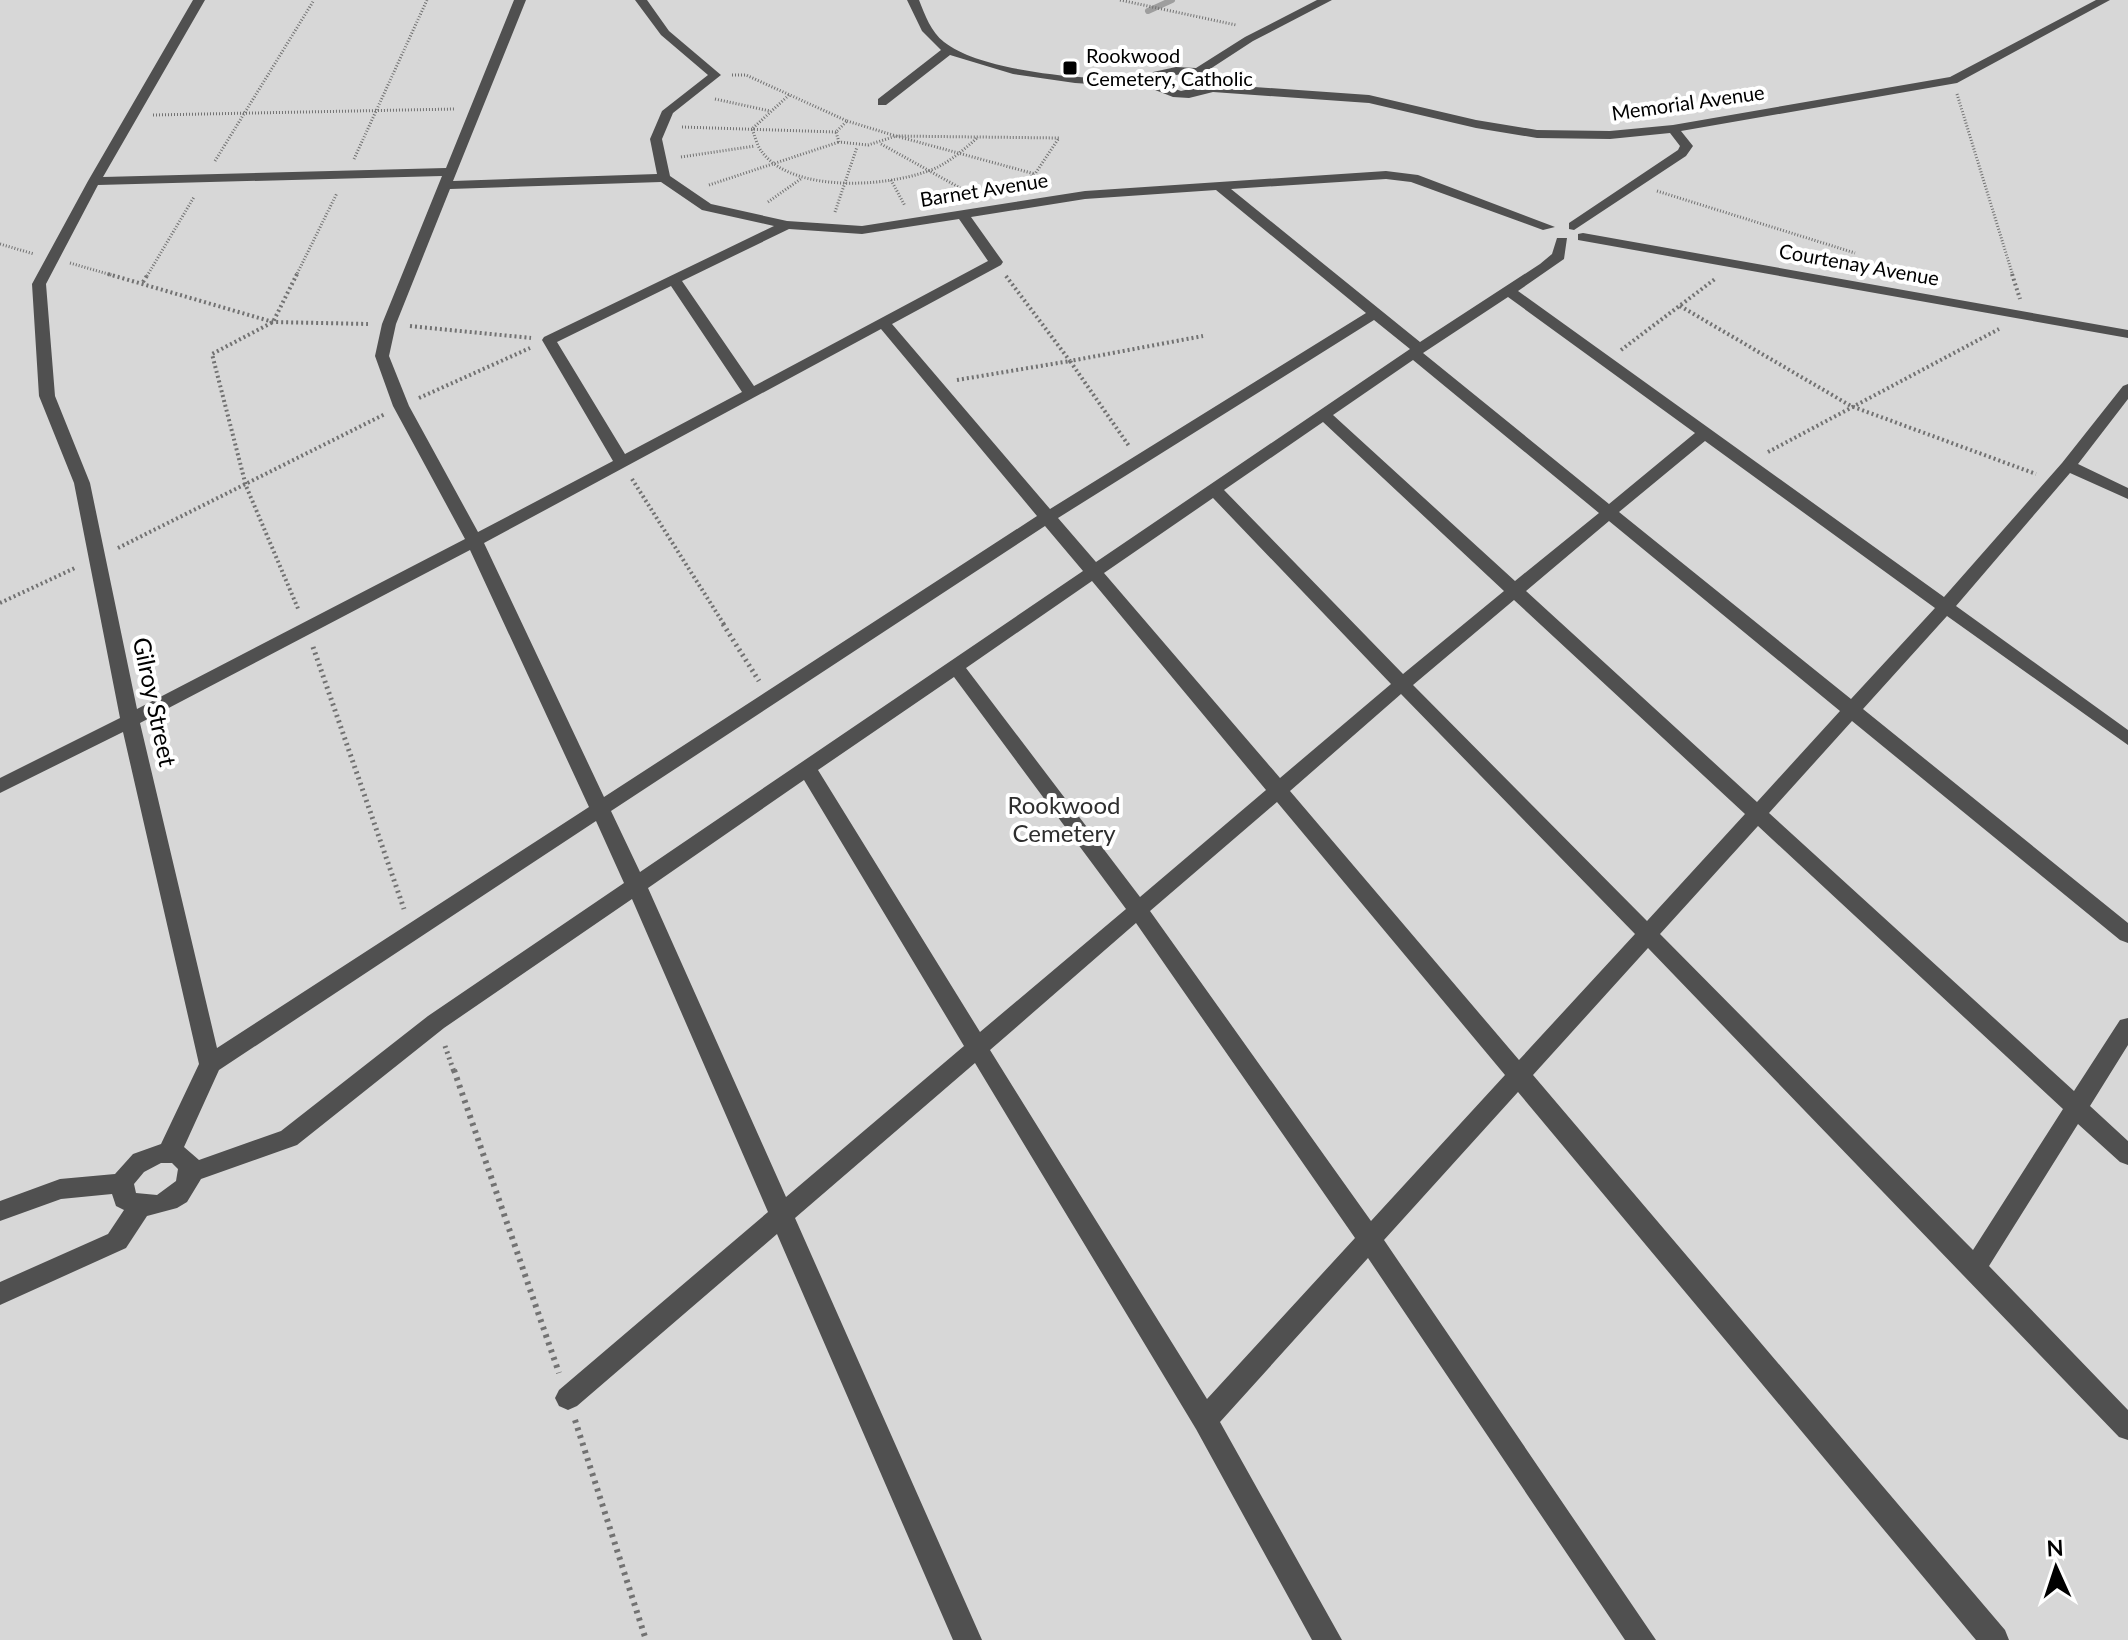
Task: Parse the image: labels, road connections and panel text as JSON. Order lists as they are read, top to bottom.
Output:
{
  "streets": {
    "street": [
      "Memorial Avenue",
      "Barnet Avenue",
      "Courtenay Avenue",
      "Gilroy Street"
    ]
  },
  "crossings": [
    ["Barnet Avenue", "Courtenay Avenue"]
  ],
  "parks": ["Rookwood Cemetery"],
  "places": {
    "transit": ["Rookwood Cemetery, Catholic"]
  },
  "north": "top"
}
